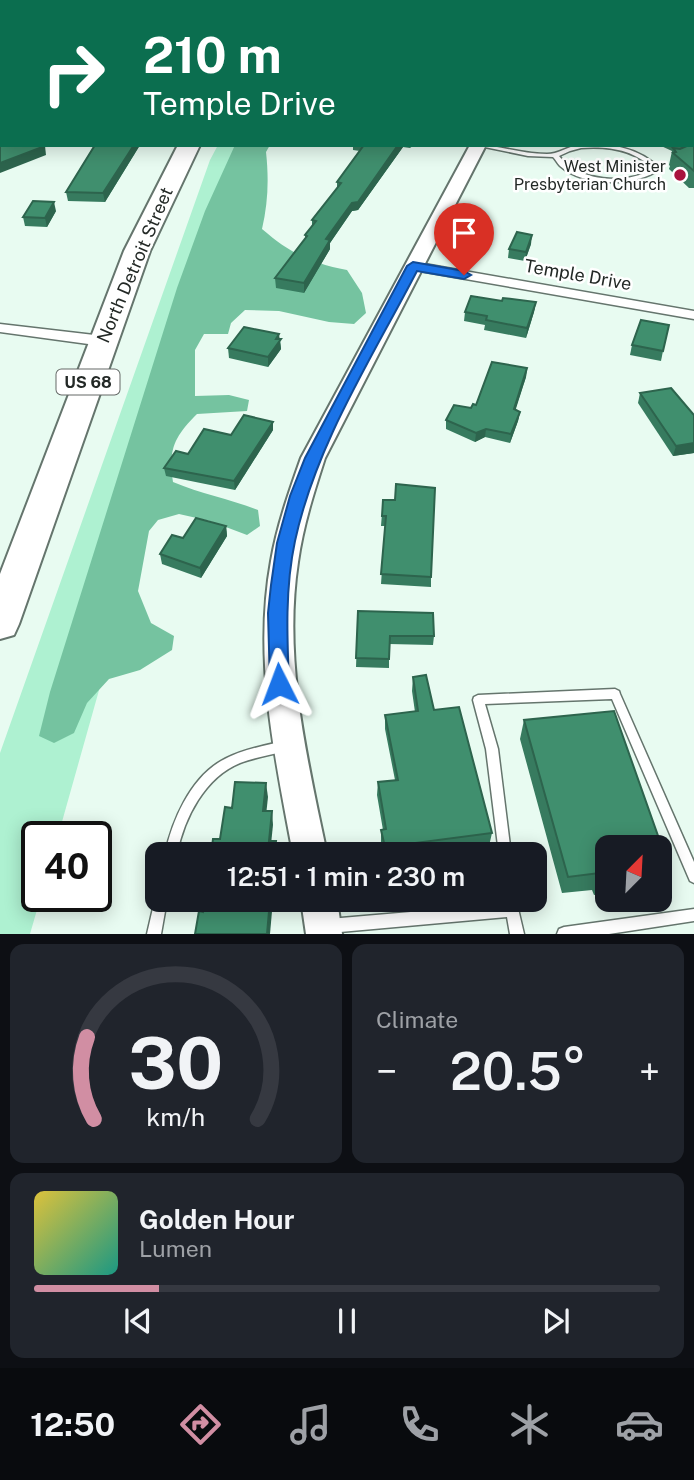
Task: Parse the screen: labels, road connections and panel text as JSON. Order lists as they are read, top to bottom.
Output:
{
  "streets": {
    "highway": ["North Detroit Street", "US 68"],
    "street": ["Temple Drive"]
  },
  "places": ["West Minister Presbyterian Church"],
  "north": "top right",
  "page": {
    "turn": ["210 m", "Temple Drive"],
    "limit": "40",
    "trip": "12:51 · 1 min · 230 m",
    "tile": "Climate",
    "heat": ["−", "20.5°", "+"],
    "song": ["Golden Hour", "Lumen"],
    "tabs": "12:50",
    "gauge": ["30", "km/h"]
  }
}
